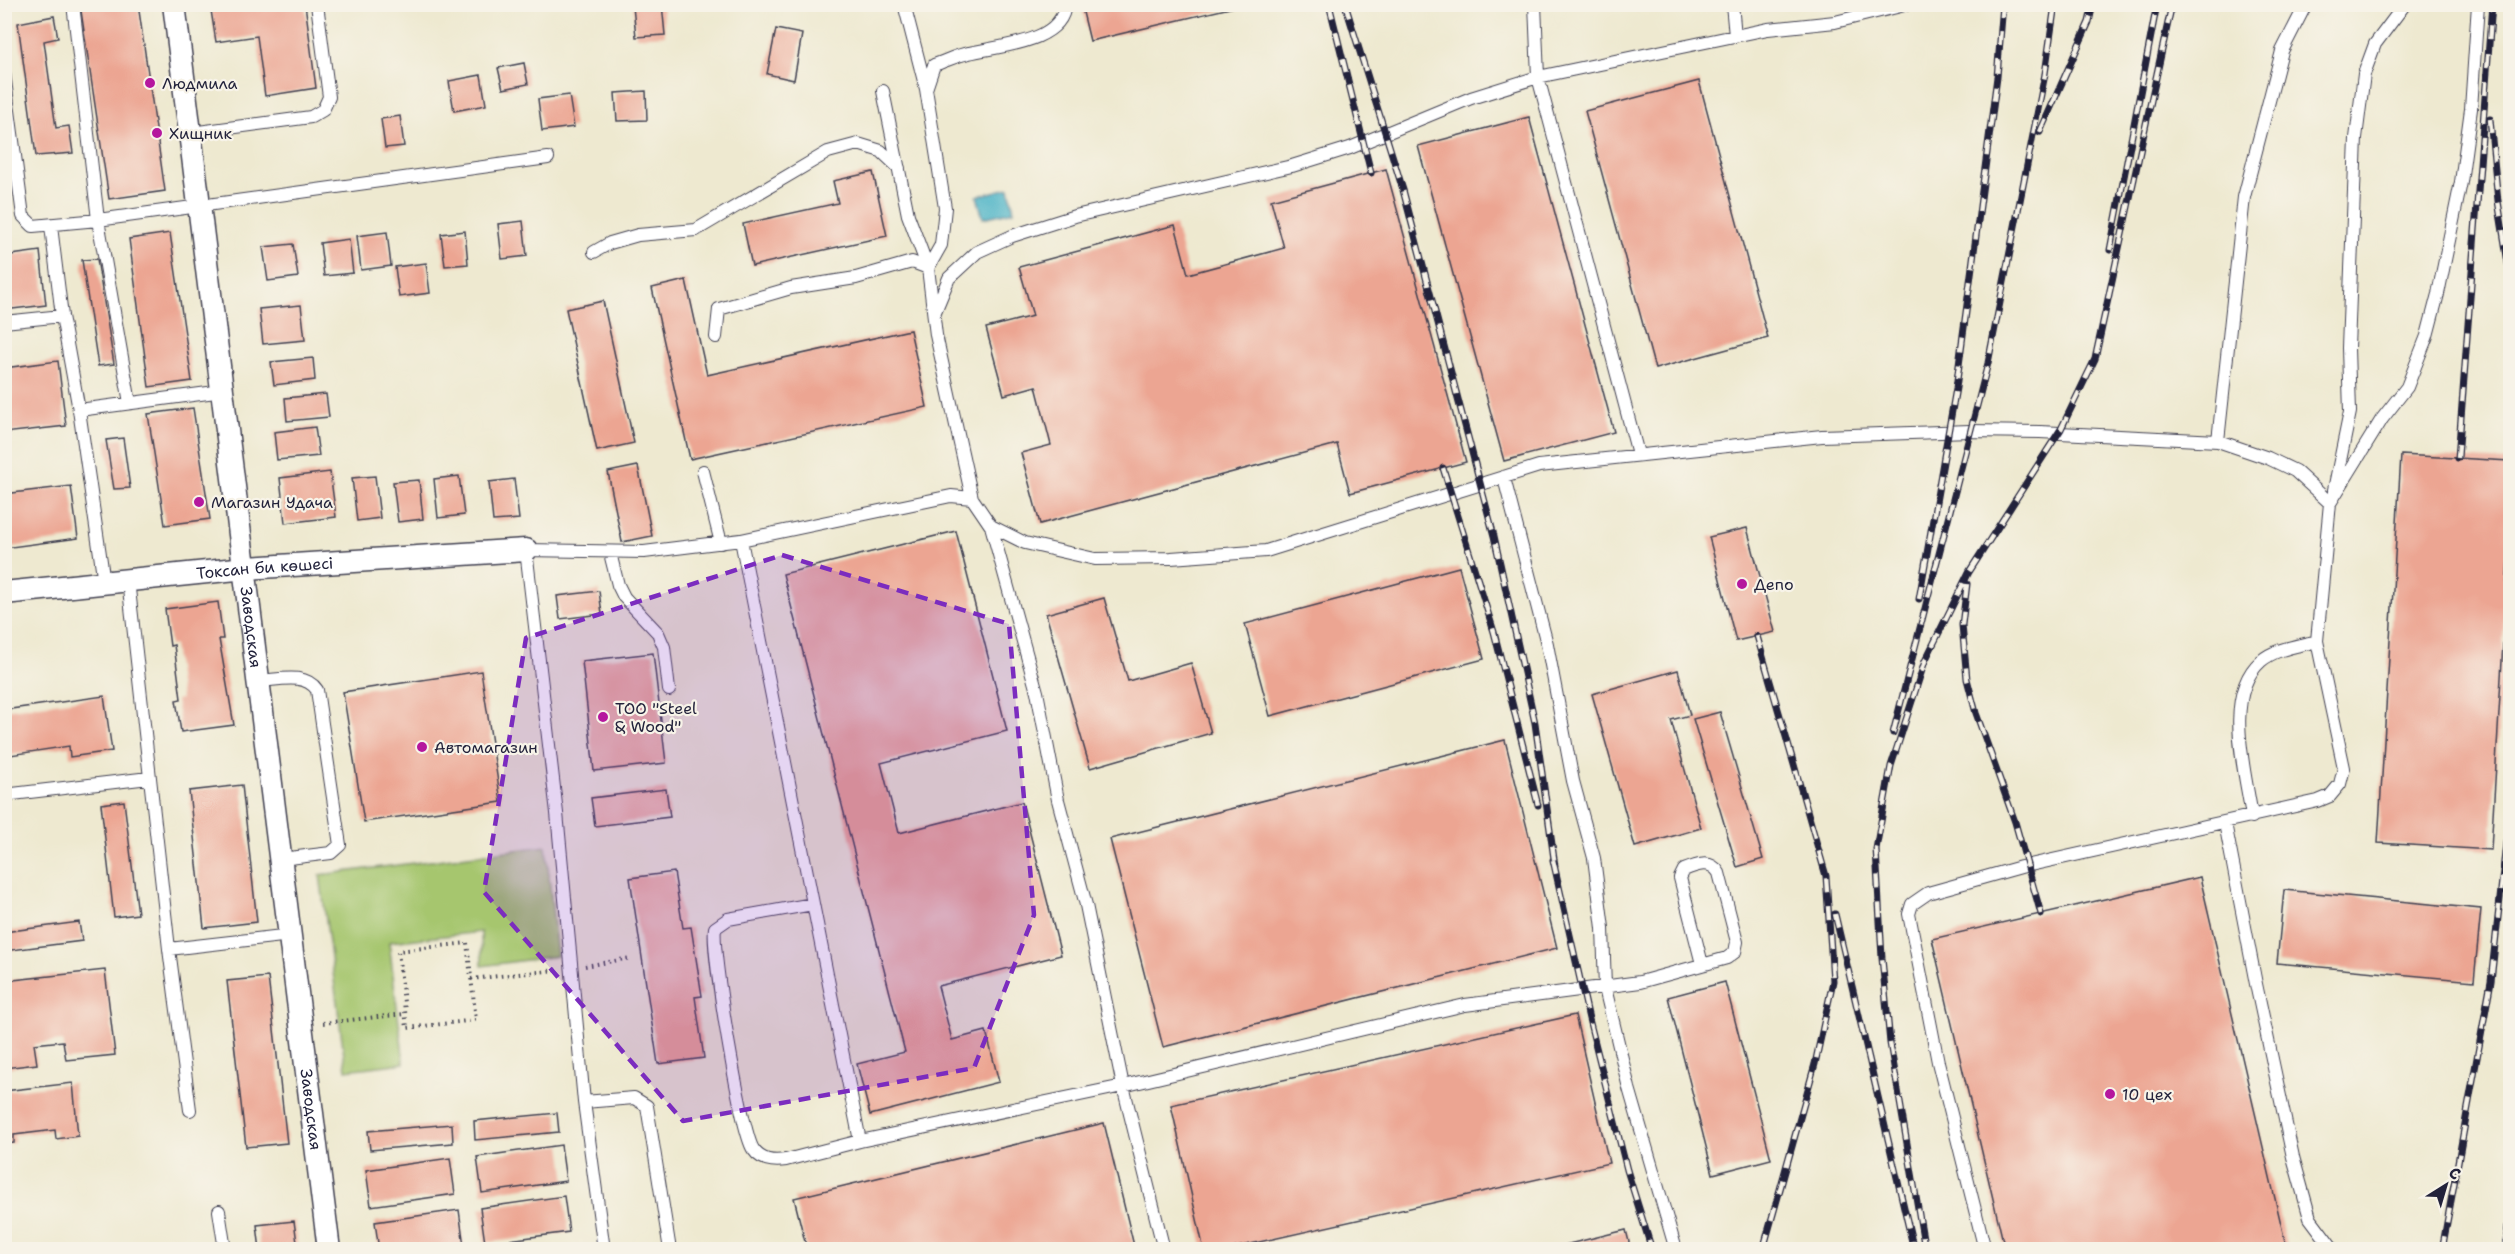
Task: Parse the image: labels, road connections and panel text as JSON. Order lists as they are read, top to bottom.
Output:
{
  "streets": {
    "street": ["Токсан би көшесі", "Заводская"]
  },
  "crossings": [
    ["Токсан би көшесі", "Заводская"]
  ],
  "places": [
    "Людмила",
    "Хищник",
    "Магазин Удача",
    "Депо",
    "TOO \"Steel & Wood\"",
    "Автомагазин",
    "10 цех"
  ],
  "north": "top right"
}
